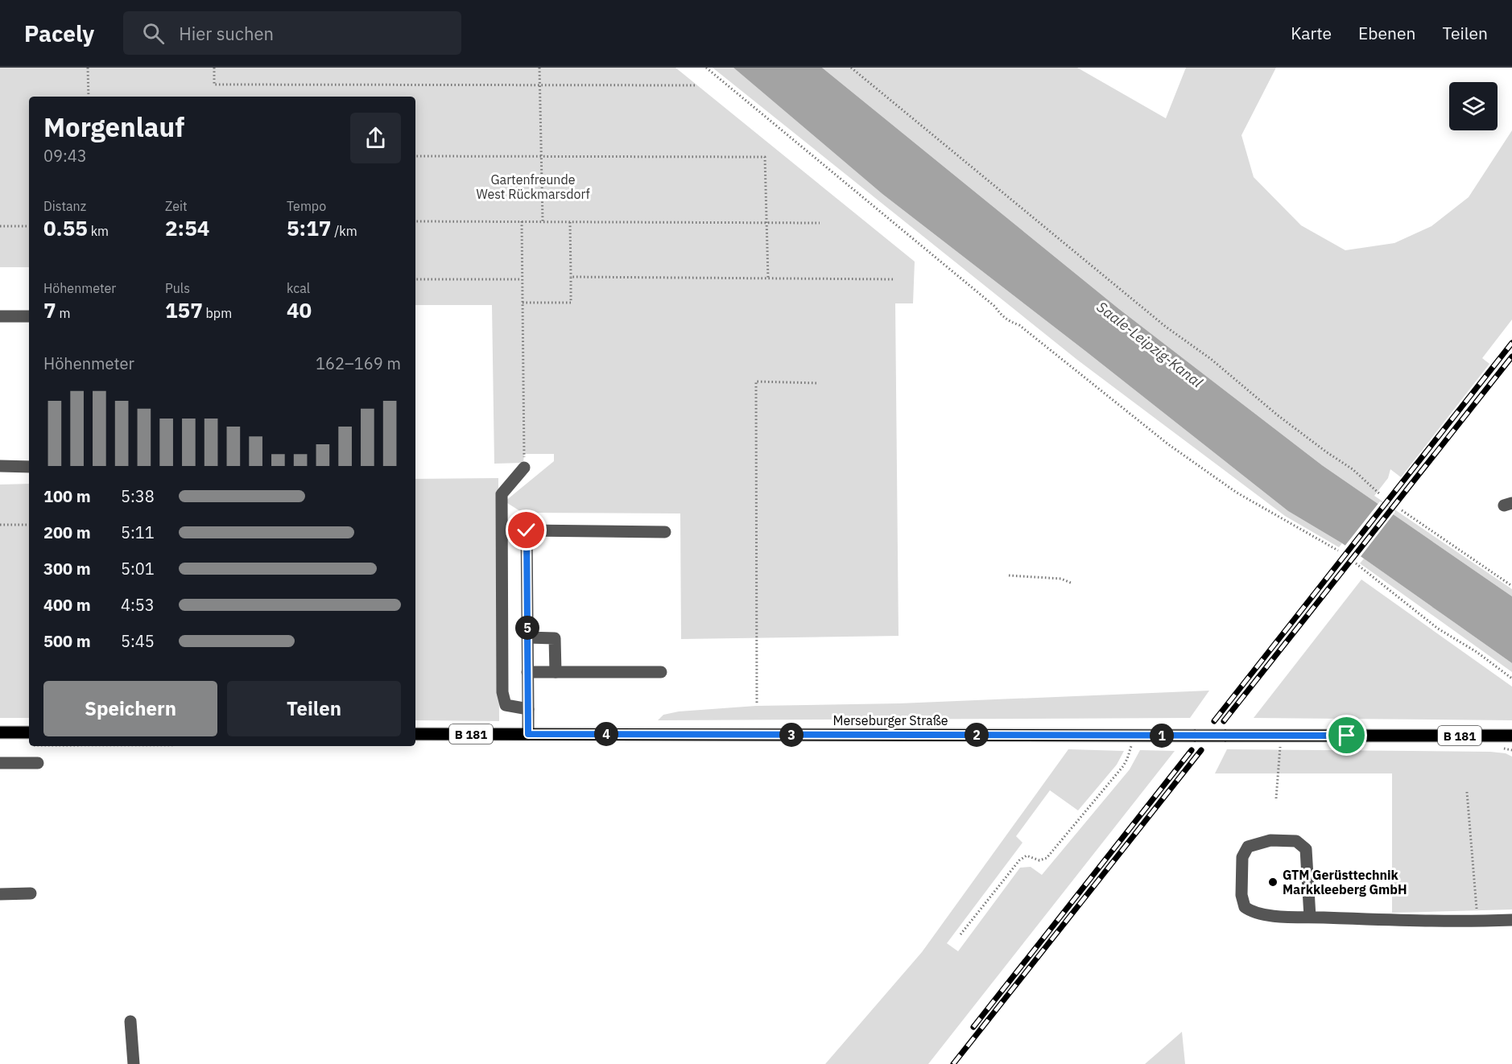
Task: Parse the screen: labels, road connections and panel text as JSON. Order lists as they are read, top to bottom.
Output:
{
  "streets": {
    "main road": ["Merseburger Straße", "B 181"]
  },
  "water": ["Saale-Leipzig-Kanal"],
  "parks": ["Gartenfreunde West Rückmarsdorf"],
  "places": ["GTM Gerüsttechnik Markkleeberg GmbH"],
  "page": {
    "header": "Pacely",
    "search": "Hier suchen",
    "nav": ["Karte", "Ebenen", "Teilen"],
    "heading": ["Morgenlauf", "09:43"],
    "stats": [
      ["Distanz", "0.55 km"],
      ["Zeit", "2:54"],
      ["Tempo", "5:17 /km"],
      ["Höhenmeter", "7 m"],
      ["Puls", "157 bpm"],
      ["kcal", "40"]
    ],
    "chart": ["Höhenmeter", "162–169 m"],
    "list": [
      {
        "name": "100 m",
        "note": "5:38"
      },
      {
        "name": "200 m",
        "note": "5:11"
      },
      {
        "name": "300 m",
        "note": "5:01"
      },
      {
        "name": "400 m",
        "note": "4:53"
      },
      {
        "name": "500 m",
        "note": "5:45"
      }
    ],
    "pins": [
      "5",
      "4",
      "2",
      "3",
      "1"
    ],
    "buttons": ["Speichern", "Teilen"]
  }
}
